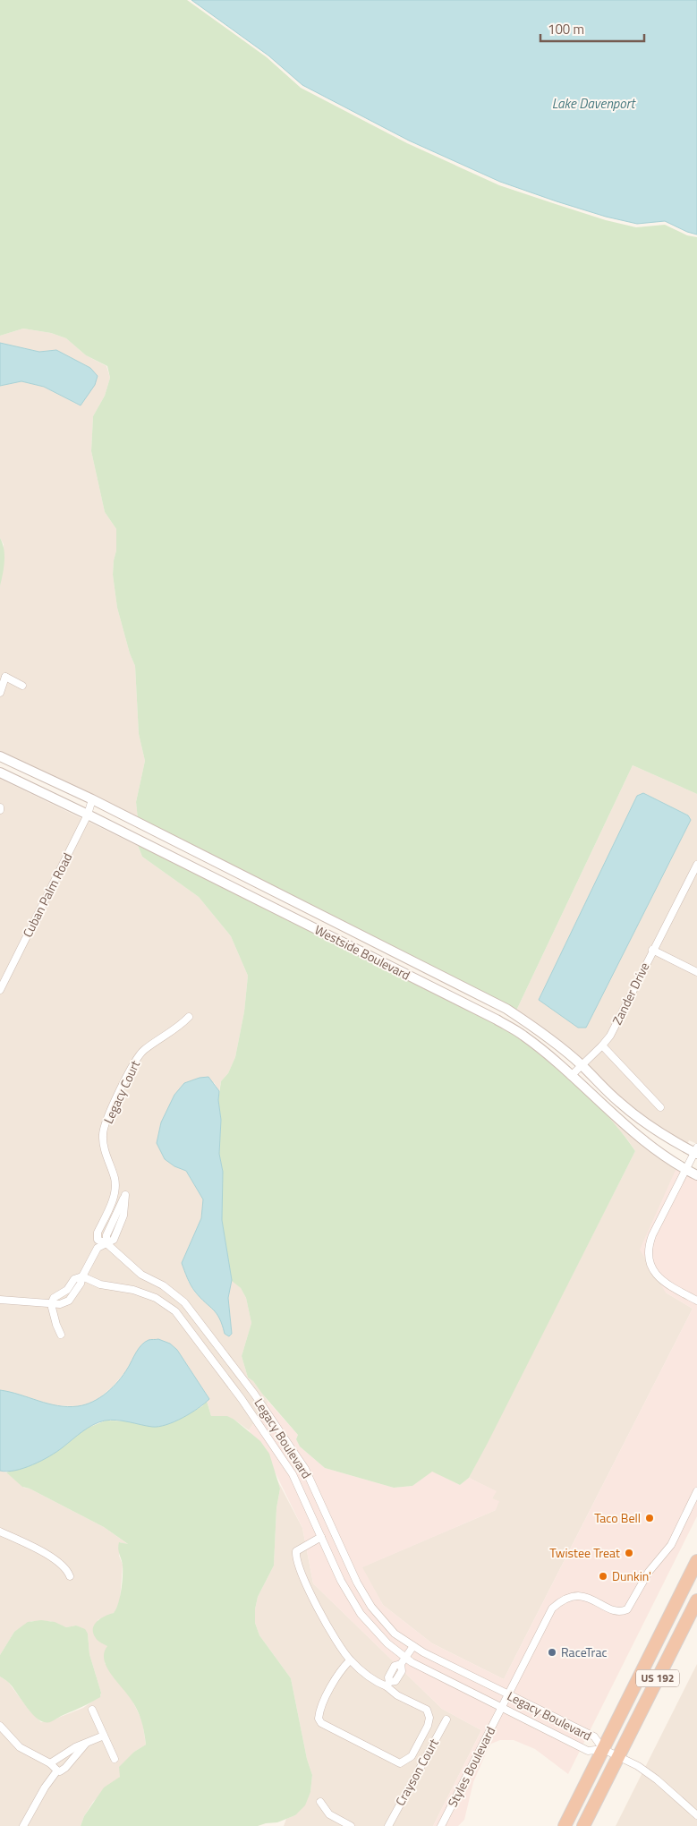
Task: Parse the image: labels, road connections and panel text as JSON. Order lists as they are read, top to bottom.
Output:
{
  "streets": {
    "highway": ["US 192"],
    "street": [
      "Cuban Palm Road",
      "Westside Boulevard",
      "Zander Drive",
      "Legacy Court",
      "Legacy Boulevard",
      "Styles Boulevard",
      "Crayson Court"
    ]
  },
  "crossings": [
    ["Cuban Palm Road", "Westside Boulevard"],
    ["Westside Boulevard", "Zander Drive"],
    ["Legacy Boulevard", "US 192"],
    ["Legacy Boulevard", "Styles Boulevard"]
  ],
  "water": ["Lake Davenport"],
  "places": [
    "Taco Bell",
    "Twistee Treat",
    "Dunkin'",
    "RaceTrac"
  ],
  "scale_bar": "100 m"
}
